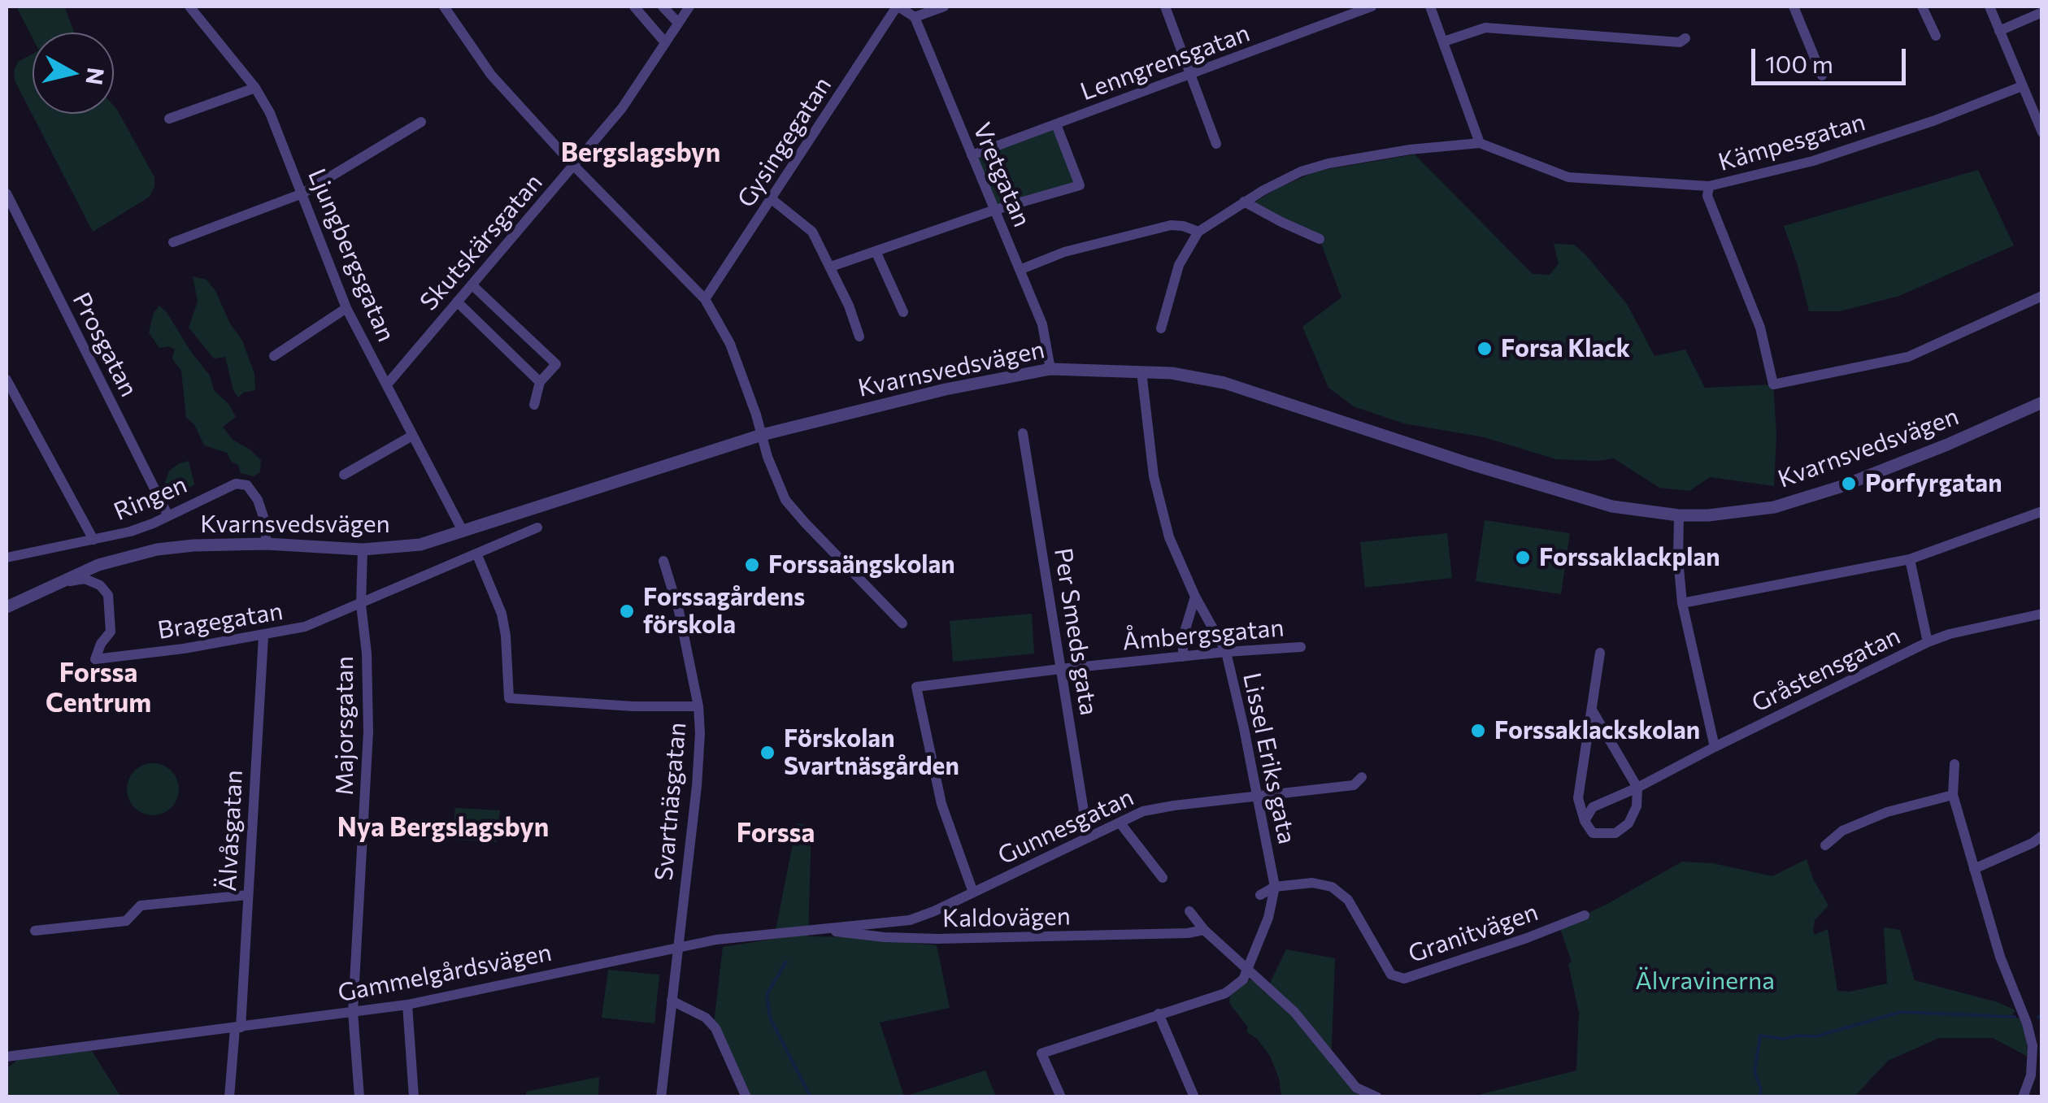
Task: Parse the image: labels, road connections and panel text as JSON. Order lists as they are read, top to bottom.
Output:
{
  "streets": {
    "street": [
      "Lenngrensgatan",
      "Gysingegatan",
      "Kämpesgatan",
      "Vretgatan",
      "Skutskärsgatan",
      "Ljungbergsgatan",
      "Prosgatan",
      "Kvarnsvedsvägen",
      "Ringen",
      "Bragegatan",
      "Per Smeds gata",
      "Åmbergsgatan",
      "Gråstensgatan",
      "Majorsgatan",
      "Lissel Eriks gata",
      "Svartnäsgatan",
      "Gunnesgatan",
      "Älvåsgatan",
      "Kaldovägen",
      "Granitvägen",
      "Gammelgårdsvägen"
    ]
  },
  "crossings": [
    ["Lenngrensgatan", "Vretgatan"],
    ["Vretgatan", "Kvarnsvedsvägen"],
    ["Skutskärsgatan", "Ljungbergsgatan"],
    ["Ljungbergsgatan", "Kvarnsvedsvägen"],
    ["Prosgatan", "Ringen"],
    ["Kvarnsvedsvägen", "Ringen"],
    ["Kvarnsvedsvägen", "Bragegatan"],
    ["Kvarnsvedsvägen", "Majorsgatan"],
    ["Kvarnsvedsvägen", "Lissel Eriks gata"],
    ["Bragegatan", "Majorsgatan"],
    ["Bragegatan", "Älvåsgatan"],
    ["Per Smeds gata", "Åmbergsgatan"],
    ["Per Smeds gata", "Gunnesgatan"],
    ["Åmbergsgatan", "Lissel Eriks gata"],
    ["Åmbergsgatan", "Gunnesgatan"],
    ["Majorsgatan", "Gammelgårdsvägen"],
    ["Lissel Eriks gata", "Gunnesgatan"],
    ["Lissel Eriks gata", "Granitvägen"],
    ["Svartnäsgatan", "Gammelgårdsvägen"],
    ["Gunnesgatan", "Gammelgårdsvägen"],
    ["Älvåsgatan", "Gammelgårdsvägen"],
    ["Kaldovägen", "Gammelgårdsvägen"]
  ],
  "districts": [
    "Bergslagsbyn",
    "Forssa Centrum",
    "Nya Bergslagsbyn",
    "Forssa"
  ],
  "parks": ["Älvravinerna"],
  "places": [
    "Forsa Klack",
    "Porfyrgatan",
    "Forssaklackplan",
    "Forssaängskolan",
    "Forssagårdens förskola",
    "Forssaklackskolan",
    "Förskolan Svartnäsgården"
  ],
  "scale_bar": "100 m",
  "north": "right"
}
